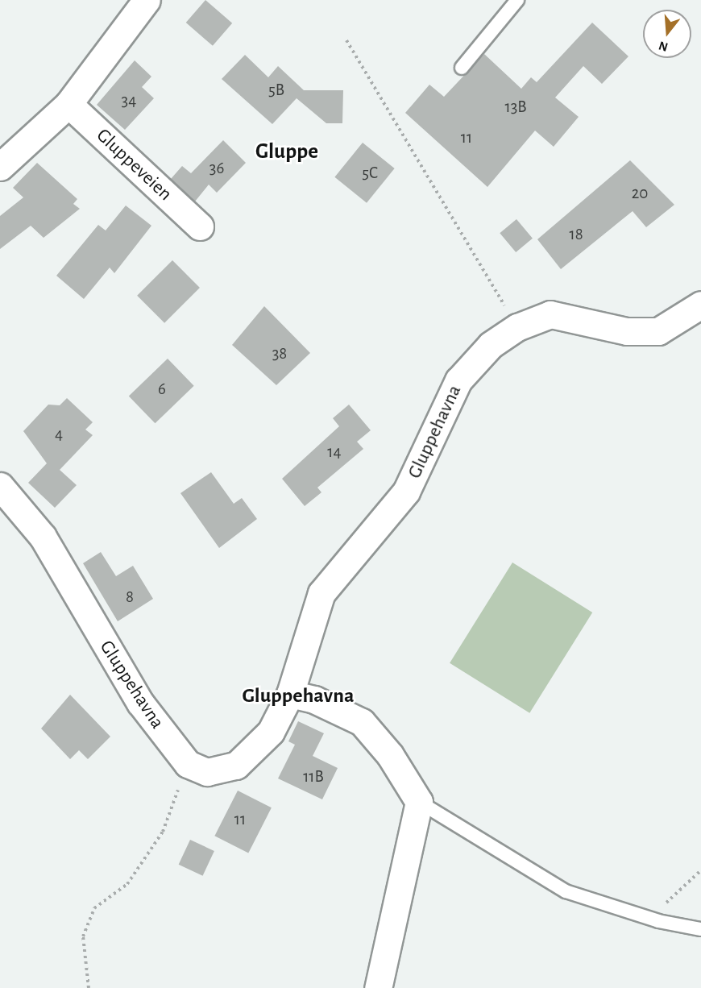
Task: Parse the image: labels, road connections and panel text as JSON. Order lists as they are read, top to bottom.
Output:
{
  "streets": {
    "street": ["Gluppeveien", "Gluppehavna"]
  },
  "districts": ["Gluppe", "Gluppehavna"],
  "house_numbers": [
    "5B",
    "34",
    "13B",
    "11",
    "36",
    "5C",
    "20",
    "18",
    "38",
    "6",
    "4",
    "14",
    "8",
    "11B",
    "11"
  ],
  "north": "bottom"
}
